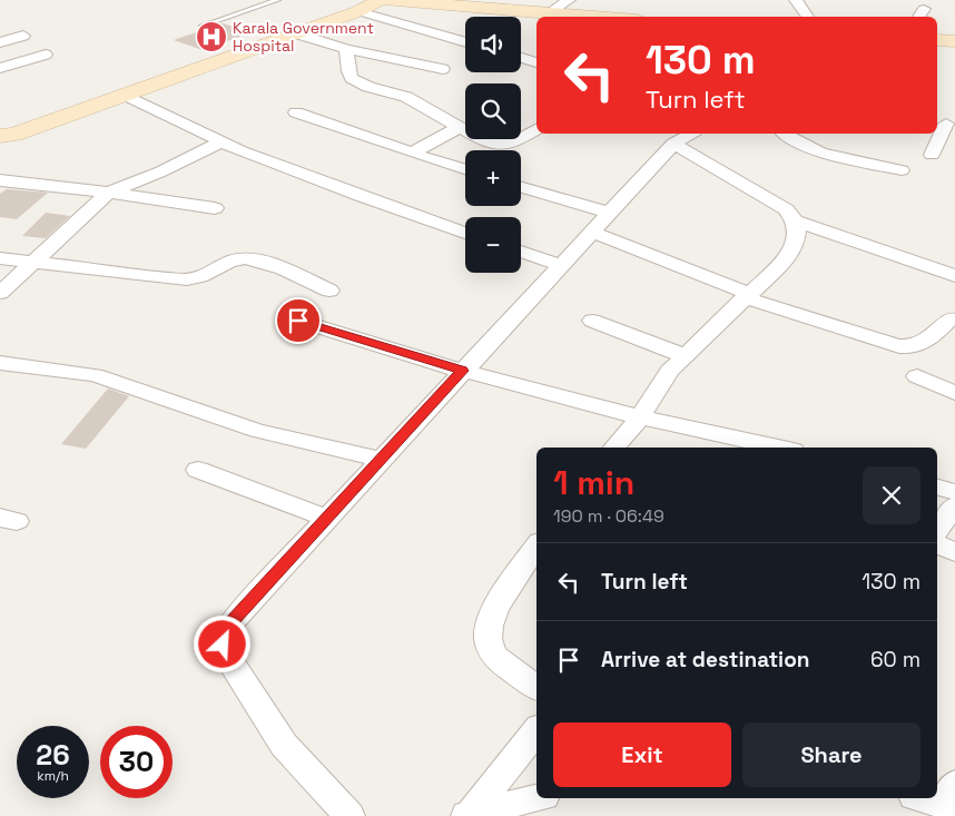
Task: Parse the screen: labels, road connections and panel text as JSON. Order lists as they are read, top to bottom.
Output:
{
  "places": {
    "hospital": ["Karala Government Hospital"]
  },
  "page": {
    "map_buttons": ["+", "−"],
    "turn": ["130 m", "Turn left"],
    "heading": ["1 min", "190 m · 06:49"],
    "list": [
      {
        "name": "Turn left",
        "value": "130 m"
      },
      {
        "name": "Arrive at destination",
        "value": "60 m"
      }
    ],
    "buttons": ["Exit", "Share"],
    "speed": "26 km/h",
    "limit": "30"
  }
}
